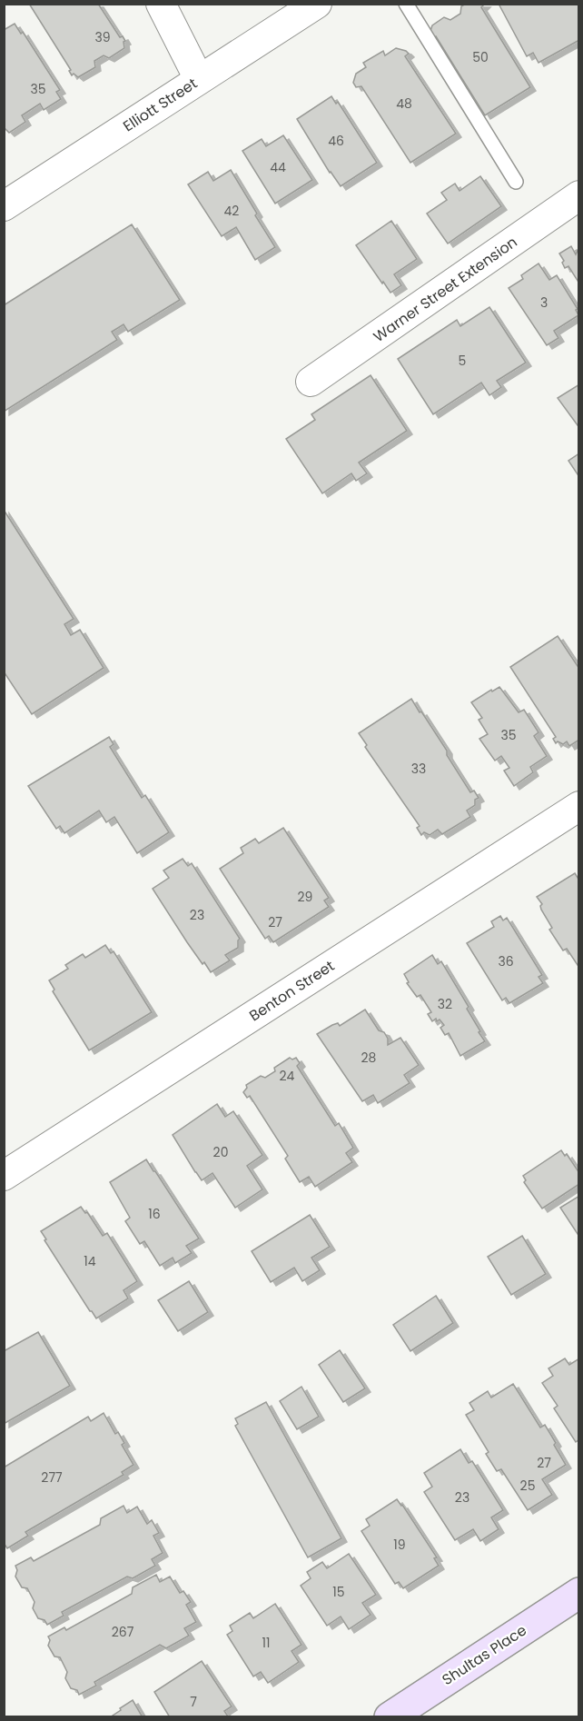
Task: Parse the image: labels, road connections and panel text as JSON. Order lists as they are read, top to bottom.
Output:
{
  "streets": {
    "street": [
      "Elliott Street",
      "Warner Street Extension",
      "Benton Street",
      "Shultas Place"
    ]
  },
  "house_numbers": [
    "39",
    "50",
    "35",
    "48",
    "46",
    "44",
    "42",
    "3",
    "5",
    "35",
    "33",
    "29",
    "23",
    "27",
    "36",
    "32",
    "28",
    "24",
    "20",
    "16",
    "14",
    "27",
    "277",
    "25",
    "23",
    "19",
    "15",
    "267",
    "11",
    "7"
  ]
}
